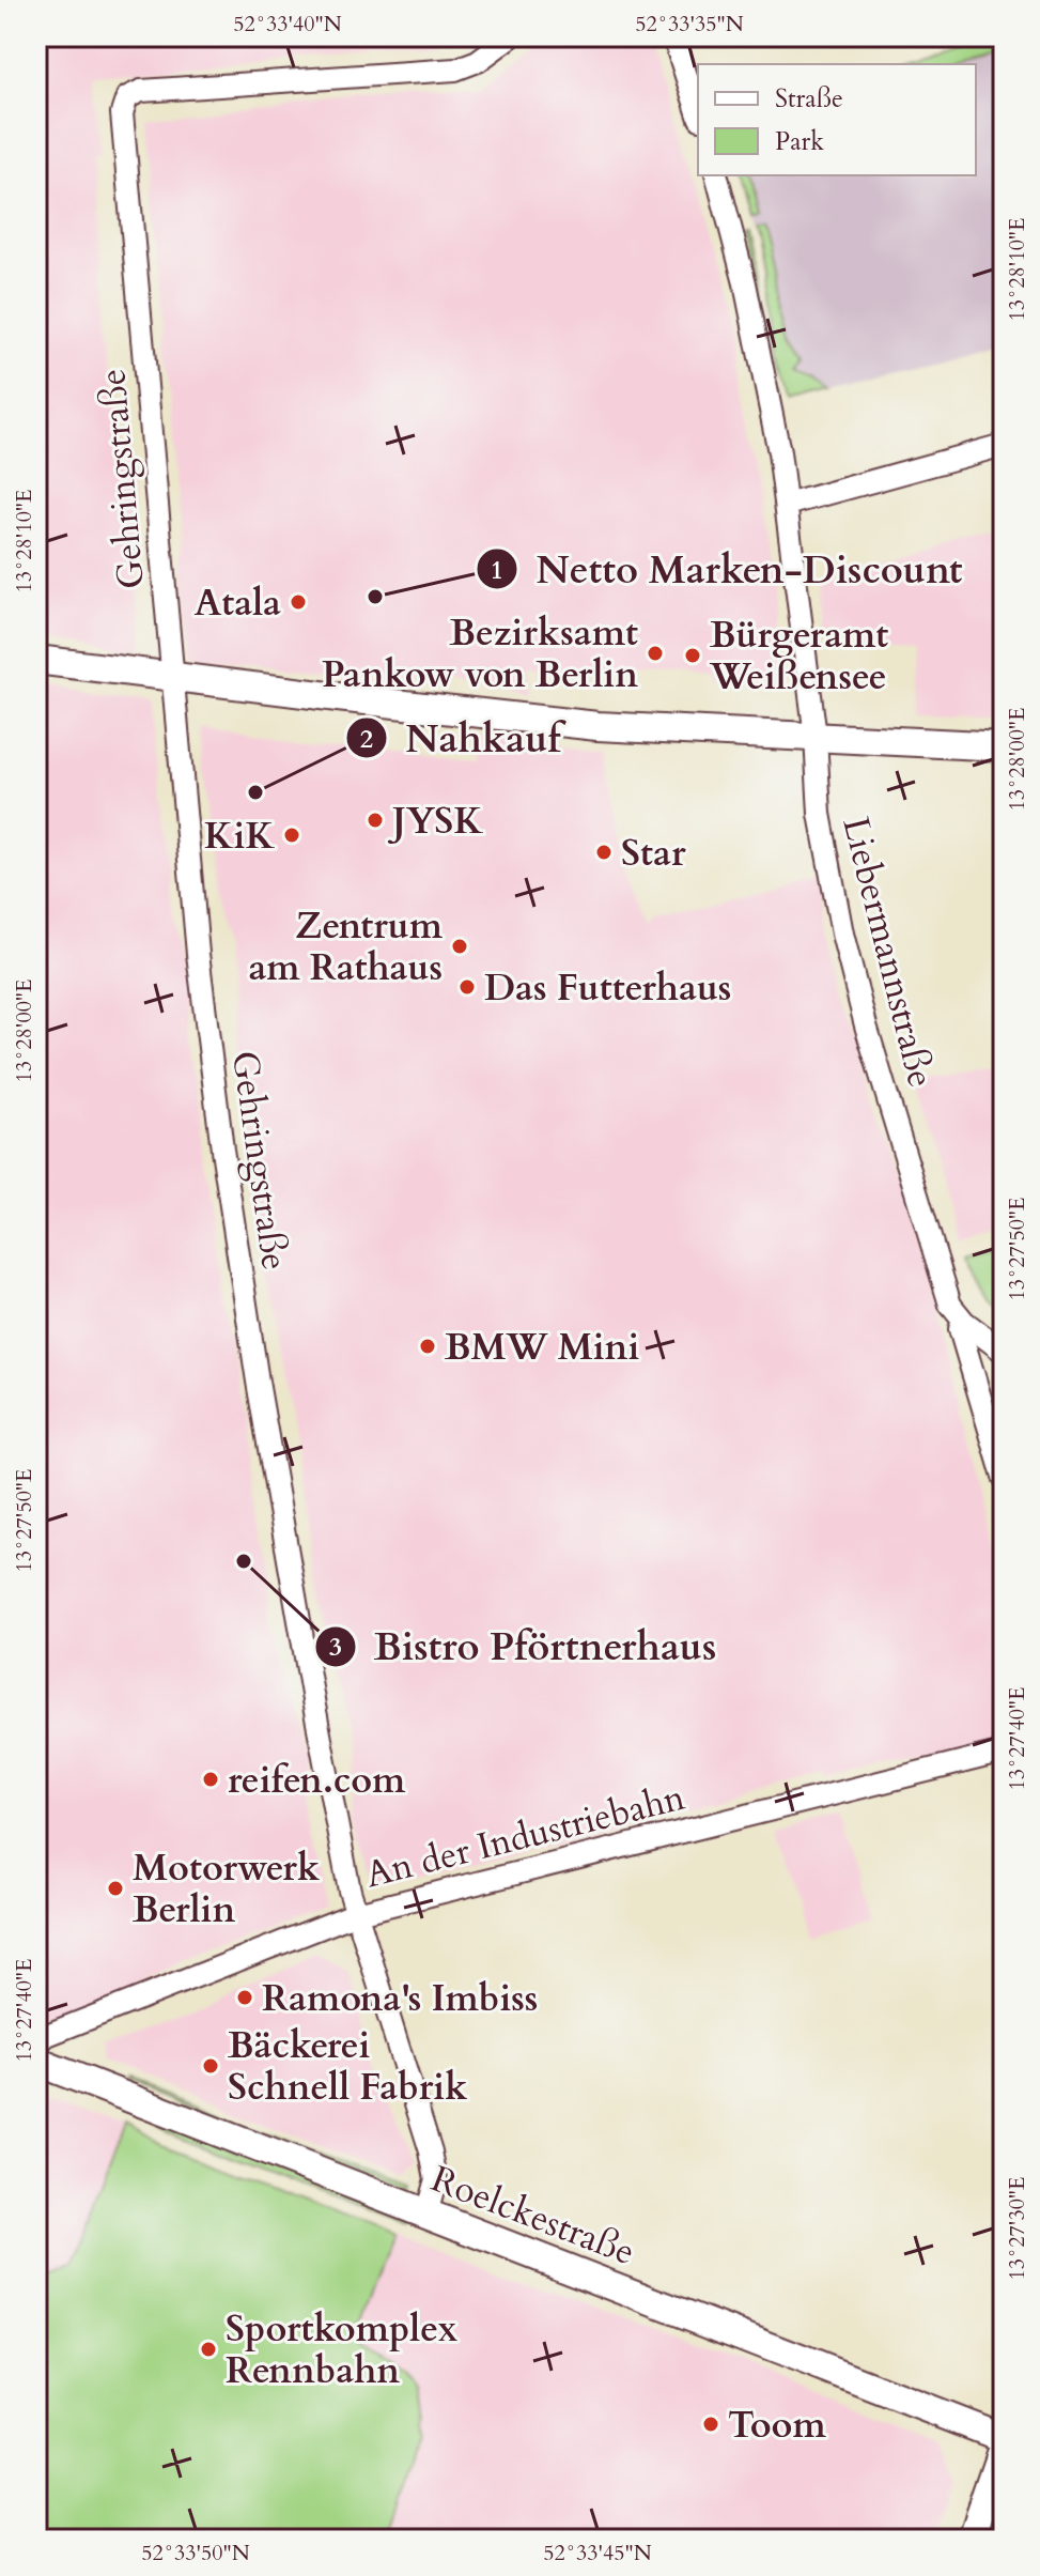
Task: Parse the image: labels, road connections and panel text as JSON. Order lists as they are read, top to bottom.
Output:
{
  "streets": {
    "main road": ["Roelckestraße"],
    "street": ["Gehringstraße", "Liebermannstraße", "An der Industriebahn"]
  },
  "crossings": [
    ["Gehringstraße", "An der Industriebahn"],
    ["Gehringstraße", "Roelckestraße"]
  ],
  "places": [
    "Netto Marken-Discount",
    "Atala",
    "Bezirksamt Pankow von Berlin",
    "Bürgeramt Weißensee",
    "Nahkauf",
    "JYSK",
    "KiK",
    "Star",
    "Zentrum am Rathaus",
    "Das Futterhaus",
    "BMW Mini",
    "Bistro Pförtnerhaus",
    "reifen.com",
    "Motorwerk Berlin",
    "Ramona's Imbiss",
    "Bäckerei Schnell Fabrik",
    "Sportkomplex Rennbahn",
    "Toom"
  ],
  "legend": ["Straße", "Park"],
  "coordinates": [
    "52°33'40\"N",
    "52°33'35\"N",
    "13°28'10\"E",
    "13°28'00\"E",
    "13°27'50\"E",
    "13°27'40\"E",
    "13°27'30\"E",
    "52°33'50\"N",
    "52°33'45\"N"
  ]
}
